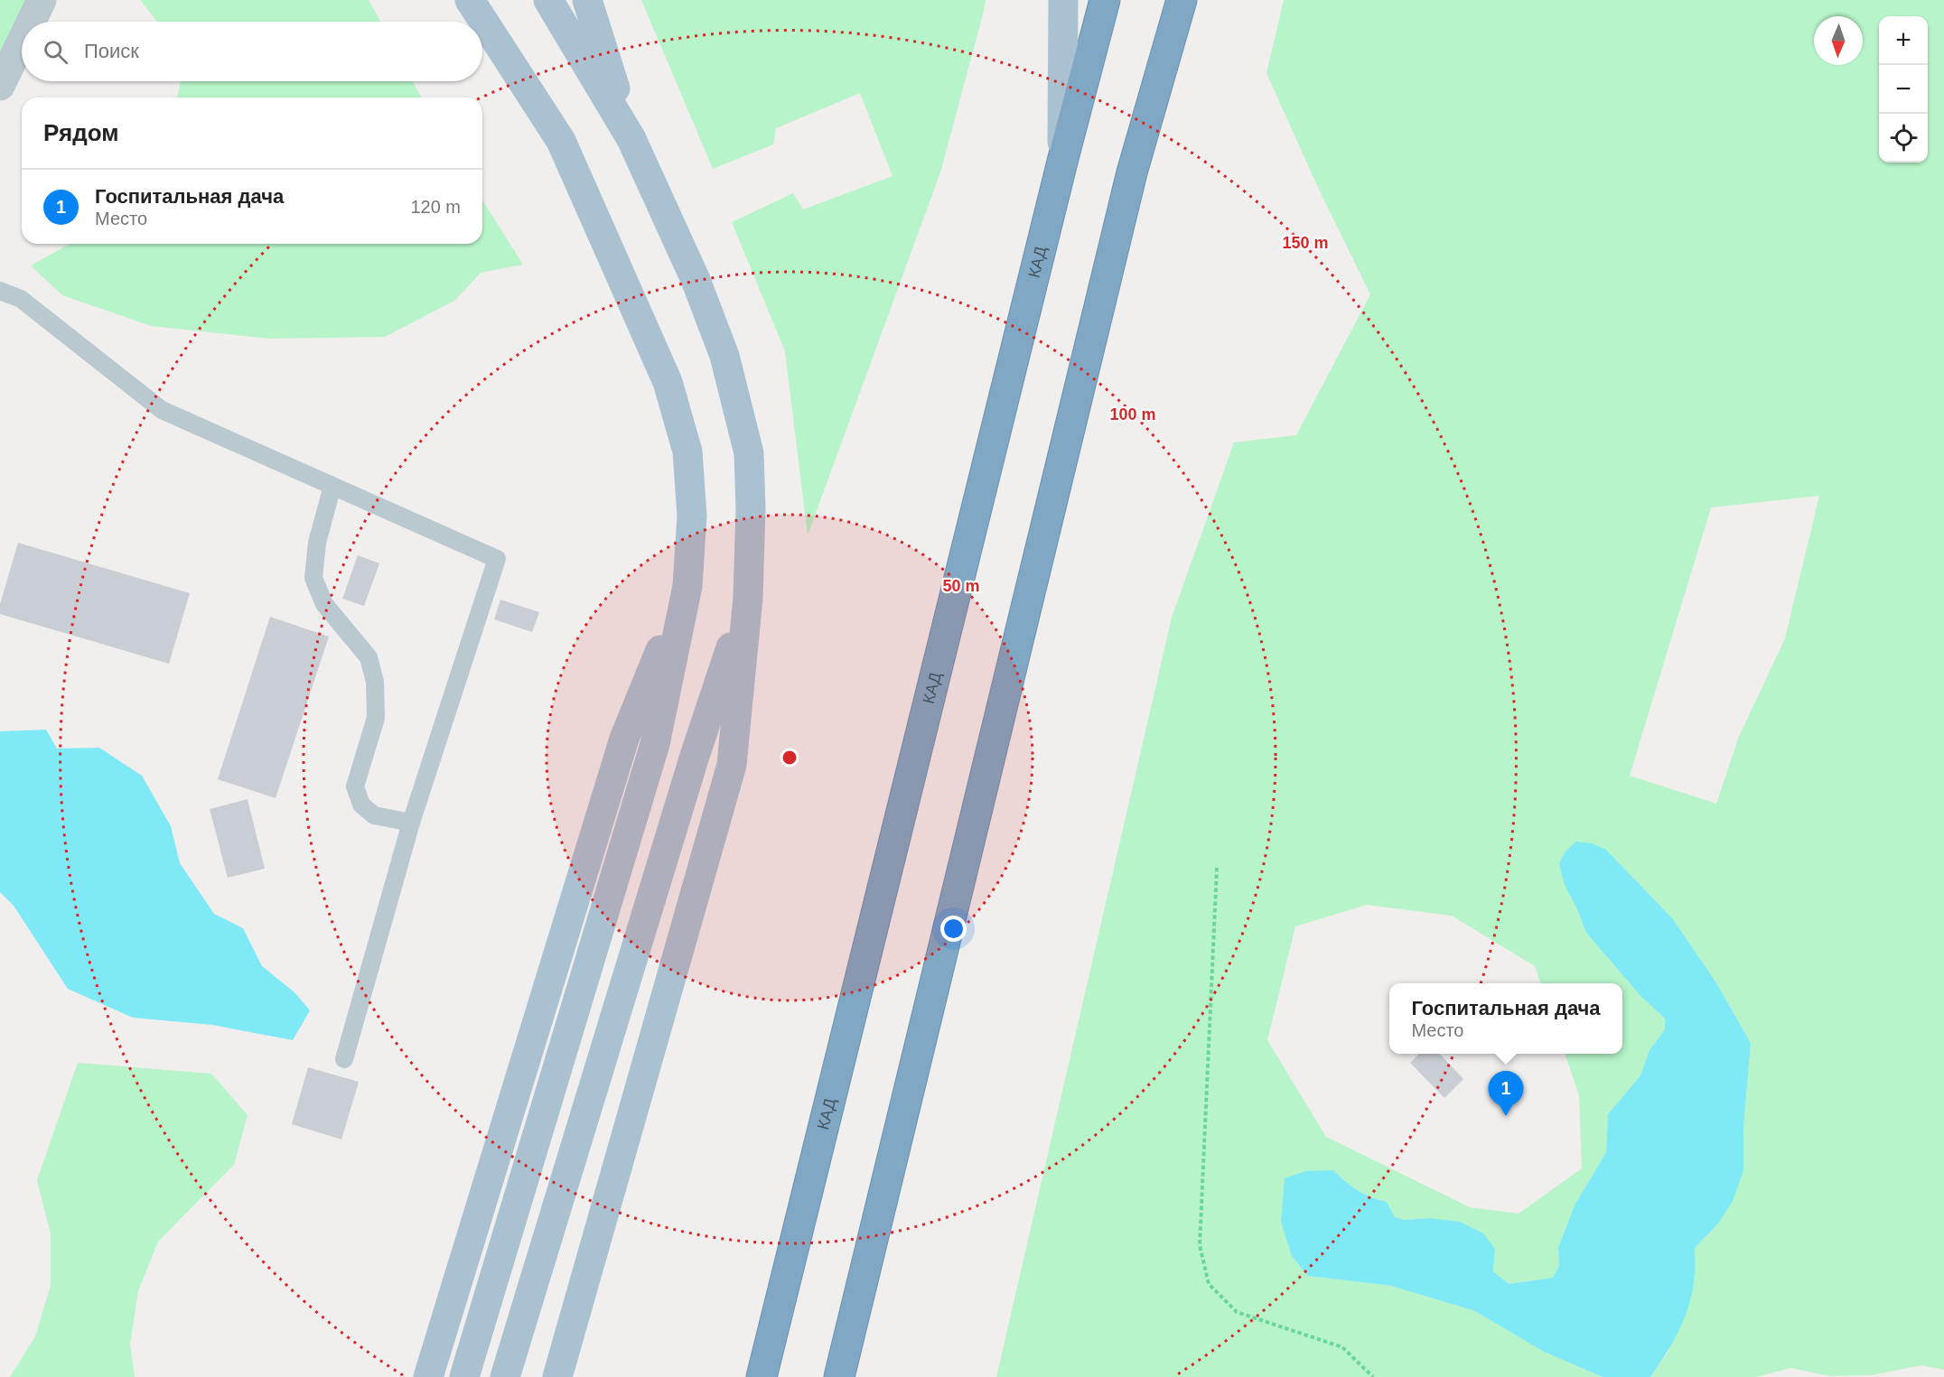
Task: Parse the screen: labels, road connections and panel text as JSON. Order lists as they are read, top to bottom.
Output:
{
  "streets": {
    "highway": ["КАД"]
  },
  "north": "bottom",
  "page": {
    "map_buttons": ["+", "−"],
    "search": "Поиск",
    "heading": "Рядом",
    "list": [
      {
        "mark": "1",
        "name": "Госпитальная дача",
        "note": "Место",
        "value": "120 m"
      }
    ],
    "popup": ["Госпитальная дача", "Место"],
    "pins": "1"
  },
  "rings": ["150 m", "100 m", "50 m"]
}
